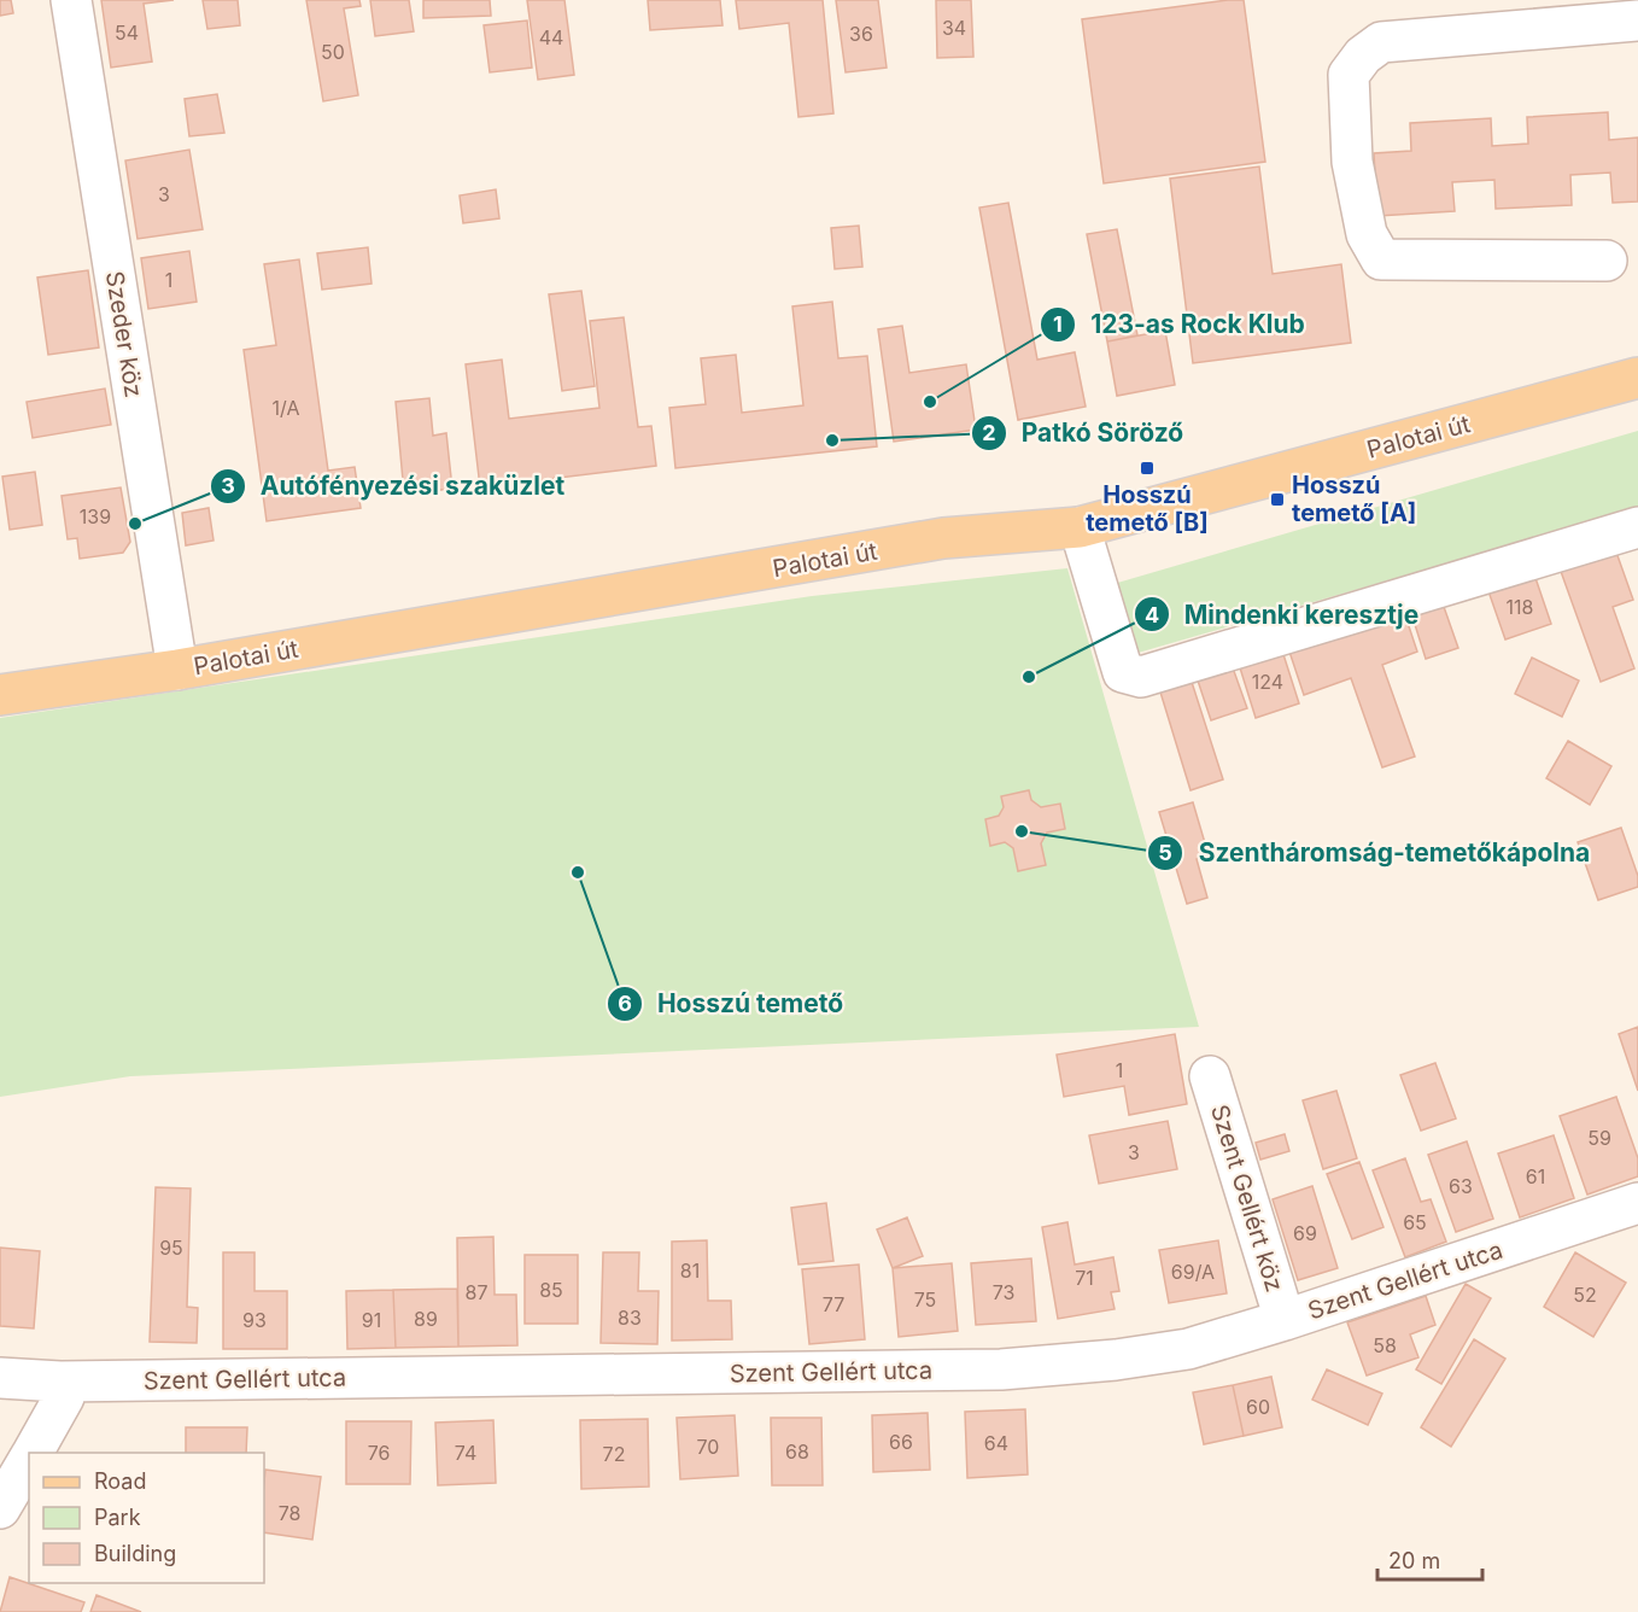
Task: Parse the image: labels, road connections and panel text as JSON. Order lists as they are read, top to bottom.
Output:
{
  "streets": {
    "main road": ["Palotai út"],
    "street": ["Szeder köz", "Szent Gellért köz", "Szent Gellért utca"]
  },
  "crossings": [
    ["Szeder köz", "Palotai út"],
    ["Szent Gellért köz", "Szent Gellért utca"]
  ],
  "places": {
    "other": [
      "123-as Rock Klub",
      "Patkó Söröző",
      "Autófényezési szaküzlet",
      "Mindenki keresztje",
      "Szentháromság-temetőkápolna",
      "Hosszú temető"
    ],
    "transit": ["Hosszú temető [B]", "Hosszú temető [A]"]
  },
  "house_numbers": [
    "34",
    "54",
    "36",
    "44",
    "50",
    "3",
    "1",
    "1/A",
    "139",
    "118",
    "124",
    "1",
    "59",
    "3",
    "61",
    "63",
    "65",
    "69",
    "95",
    "81",
    "69/A",
    "71",
    "85",
    "87",
    "73",
    "52",
    "75",
    "77",
    "83",
    "89",
    "93",
    "91",
    "58",
    "60",
    "66",
    "64",
    "70",
    "68",
    "76",
    "74",
    "72",
    "78"
  ],
  "legend": ["Road", "Park", "Building"],
  "scale_bar": "20 m"
}
